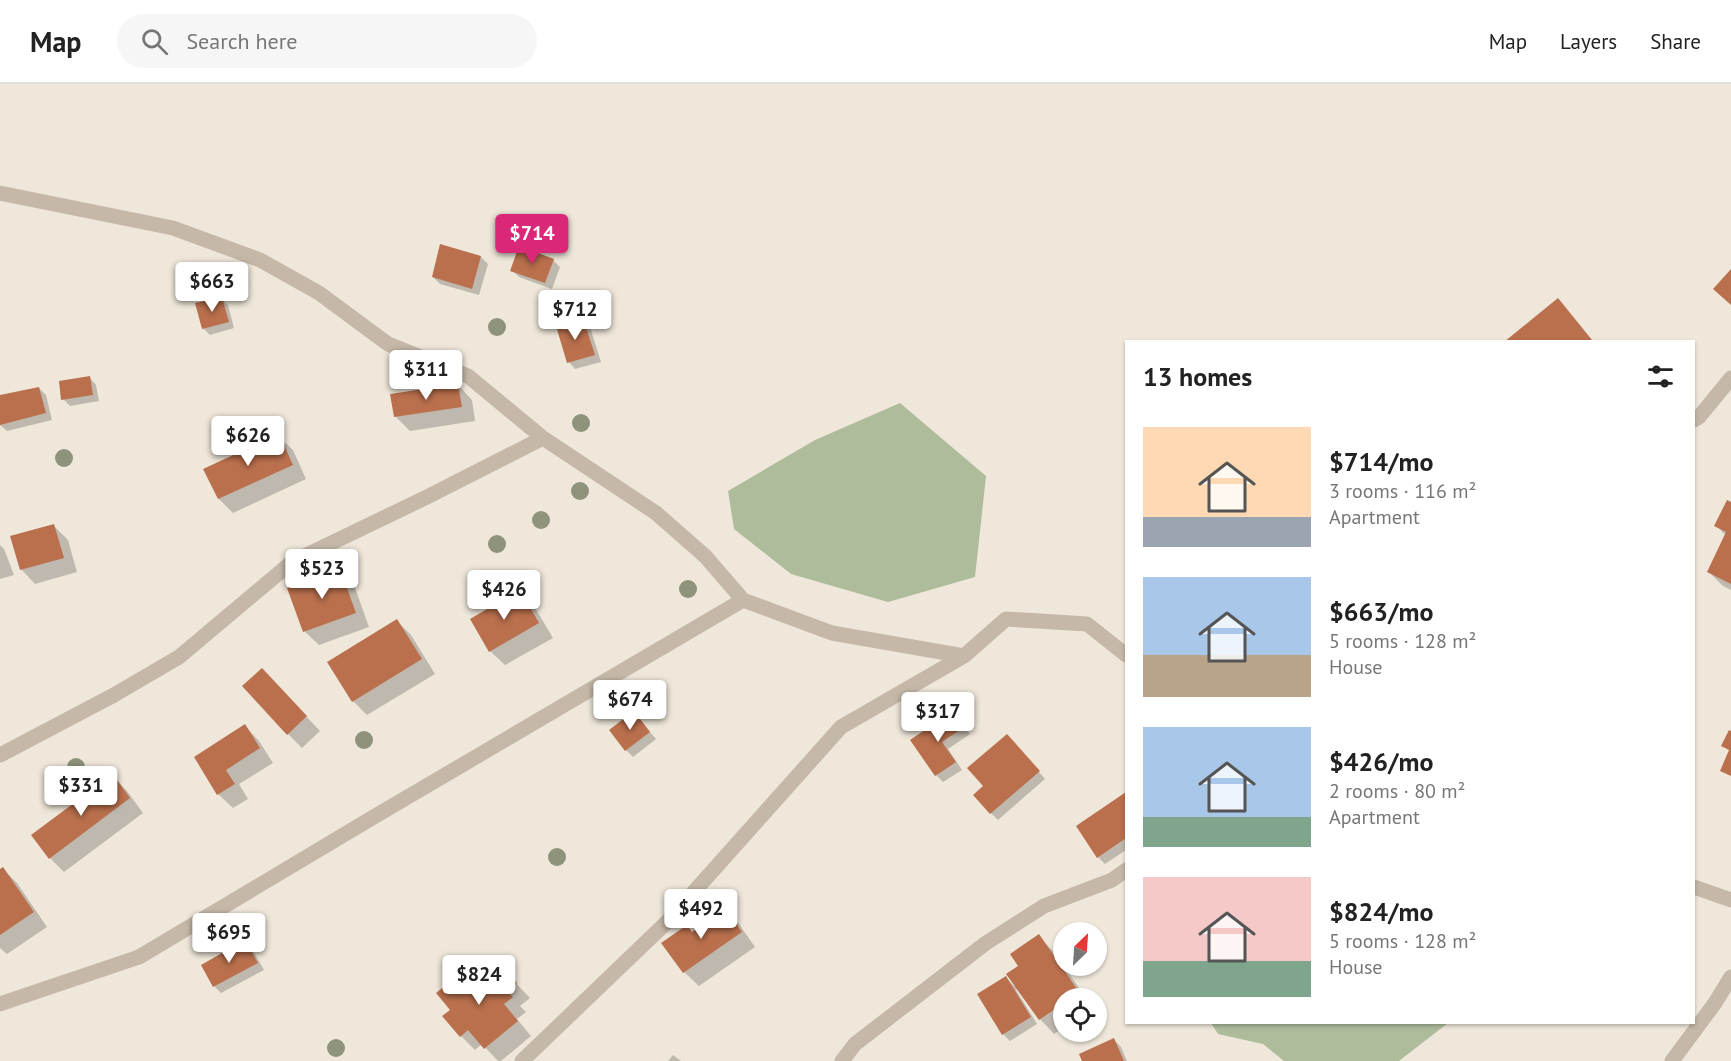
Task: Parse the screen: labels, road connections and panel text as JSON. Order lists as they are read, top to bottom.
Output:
{
  "north": "top right",
  "page": {
    "header": "Map",
    "search": "Search here",
    "nav": ["Map", "Layers", "Share"],
    "price": [
      "$714",
      "$663",
      "$712",
      "$311",
      "$626",
      "$523",
      "$426",
      "$674",
      "$317",
      "$331",
      "$492",
      "$695",
      "$824"
    ],
    "heading": "13 homes",
    "list": [
      {
        "name": "$714/mo",
        "note": "3 rooms · 116 m² · Apartment"
      },
      {
        "name": "$663/mo",
        "note": "5 rooms · 128 m² · House"
      },
      {
        "name": "$426/mo",
        "note": "2 rooms · 80 m² · Apartment"
      },
      {
        "name": "$824/mo",
        "note": "5 rooms · 128 m² · House"
      }
    ]
  }
}
